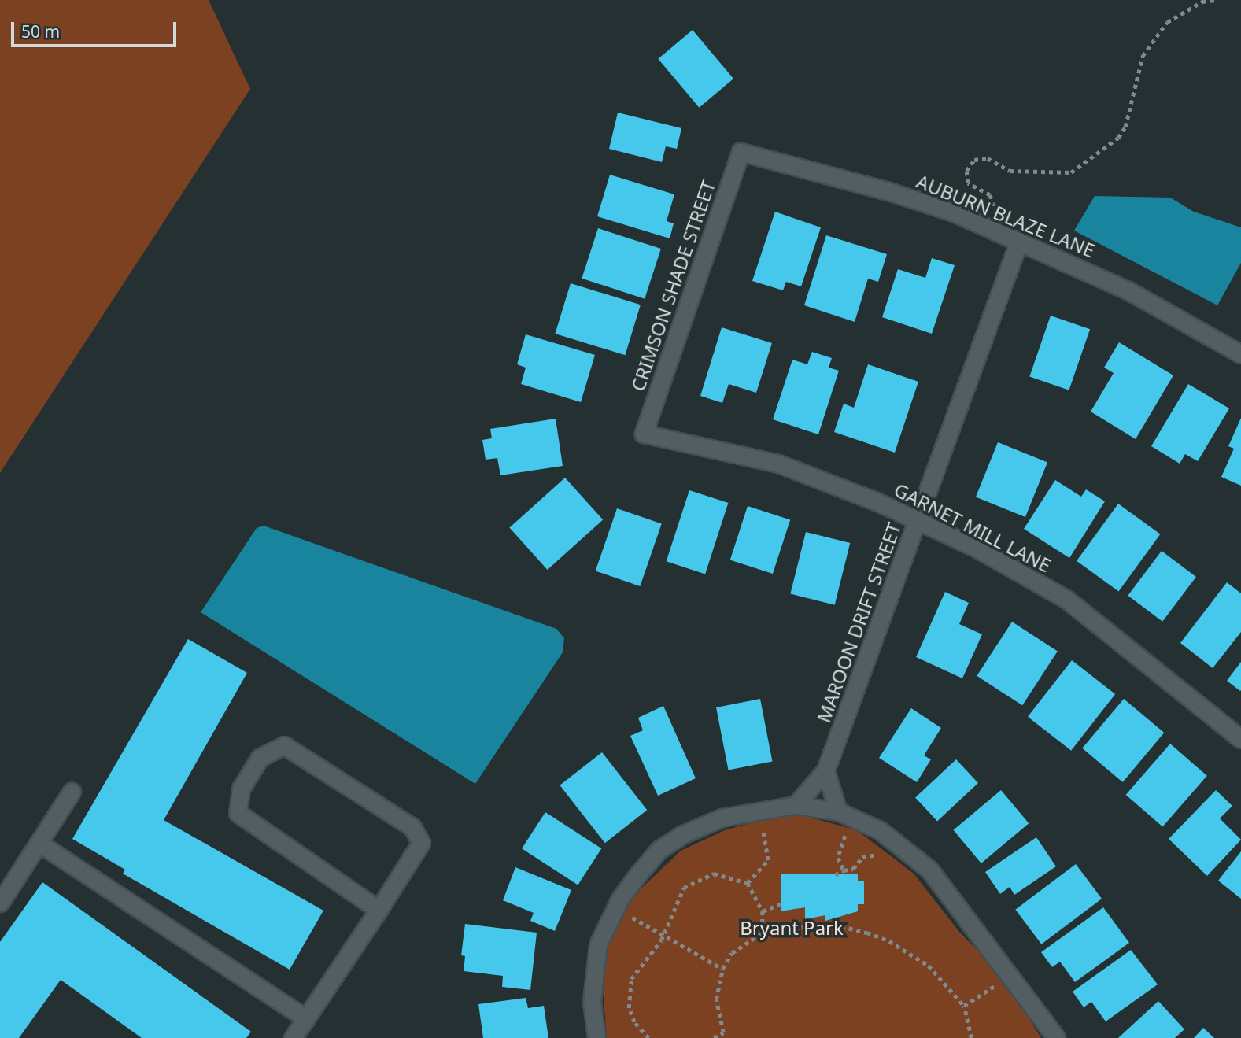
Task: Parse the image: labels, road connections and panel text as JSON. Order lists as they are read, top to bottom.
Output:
{
  "streets": {
    "street": [
      "AUBURN BLAZE LANE",
      "CRIMSON SHADE STREET",
      "GARNET MILL LANE",
      "MAROON DRIFT STREET"
    ]
  },
  "crossings": [
    ["AUBURN BLAZE LANE", "CRIMSON SHADE STREET"],
    ["AUBURN BLAZE LANE", "MAROON DRIFT STREET"],
    ["CRIMSON SHADE STREET", "GARNET MILL LANE"],
    ["GARNET MILL LANE", "MAROON DRIFT STREET"]
  ],
  "parks": ["Bryant Park"],
  "scale_bar": "50 m"
}
